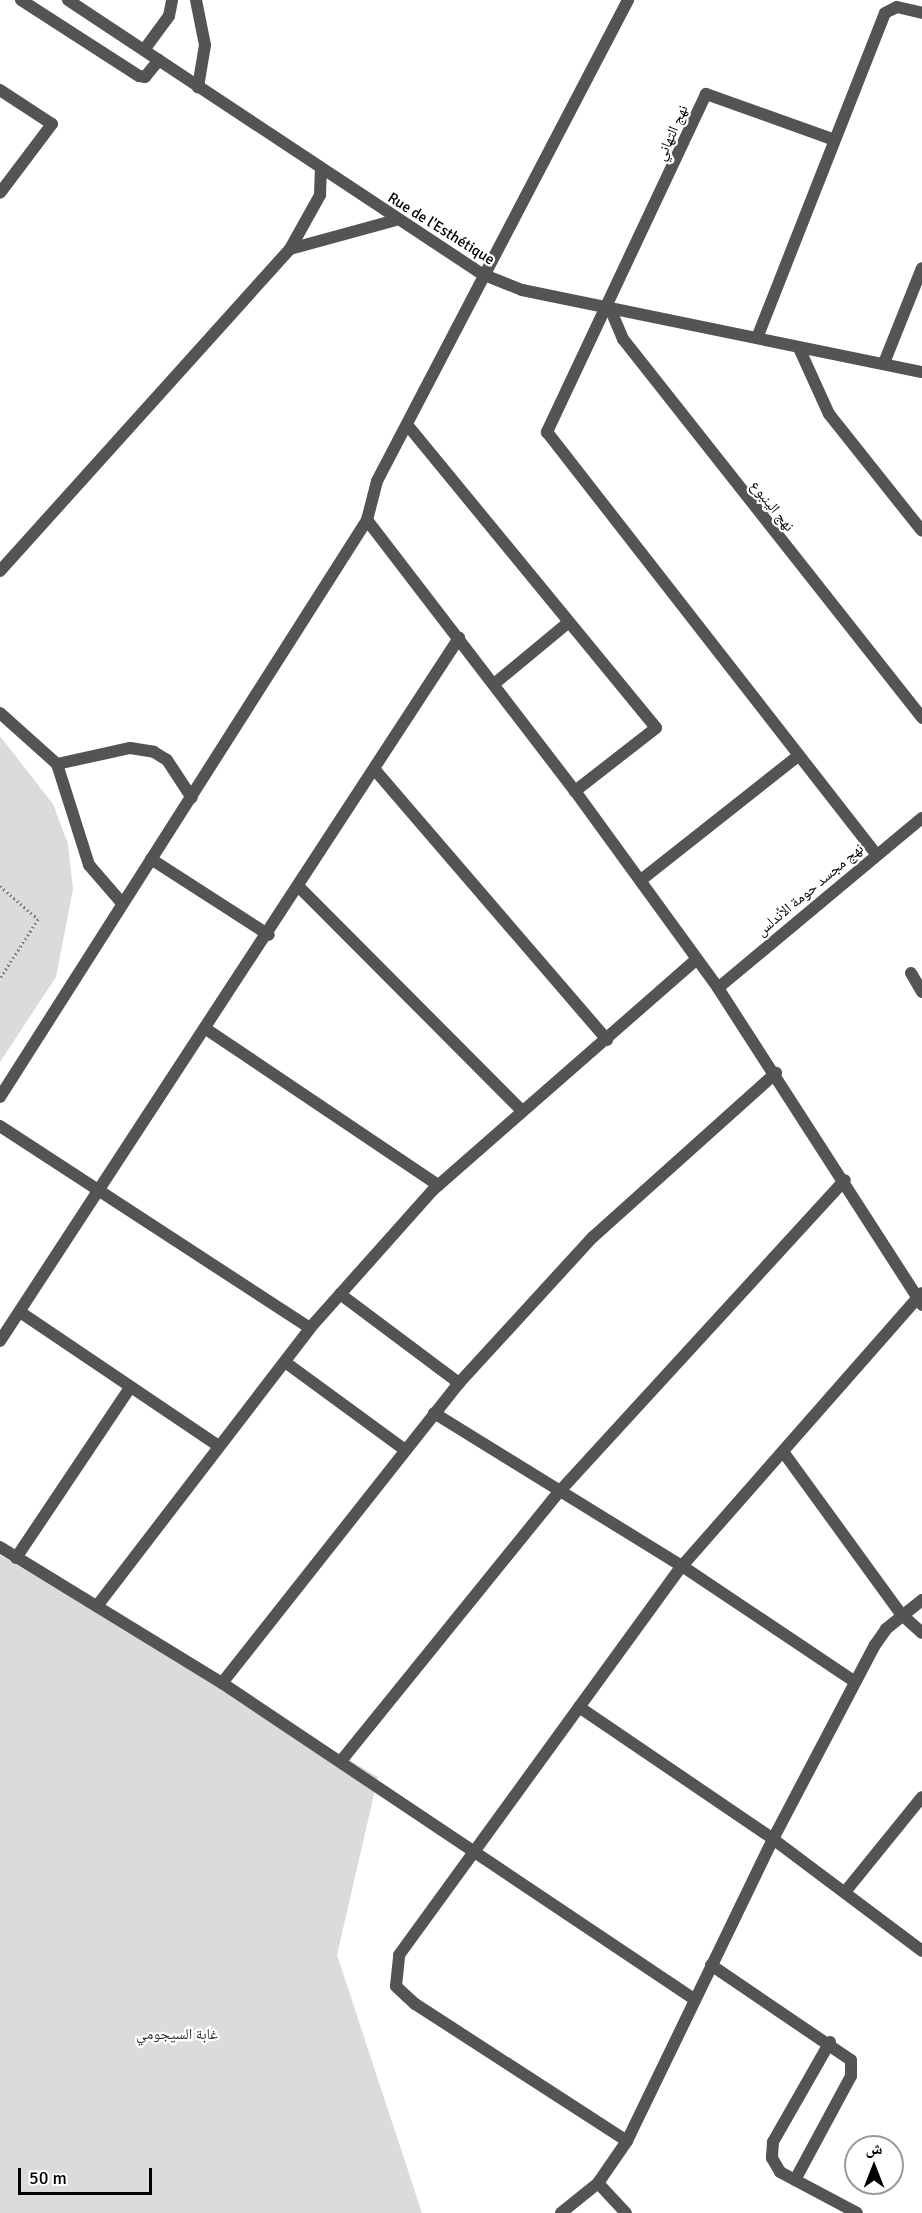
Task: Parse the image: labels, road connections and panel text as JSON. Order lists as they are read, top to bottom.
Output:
{
  "streets": {
    "street": [
      "نهج التهاني",
      "Rue de l'Esthétique",
      "نهج الينبوع",
      "نهج مجسد حومة الأندلس"
    ]
  },
  "crossings": [
    ["نهج التهاني", "Rue de l'Esthétique"],
    ["نهج التهاني", "نهج الينبوع"],
    ["Rue de l'Esthétique", "نهج الينبوع"]
  ],
  "parks": ["غابة السيجومي"],
  "scale_bar": "50 m",
  "north": "top"
}
